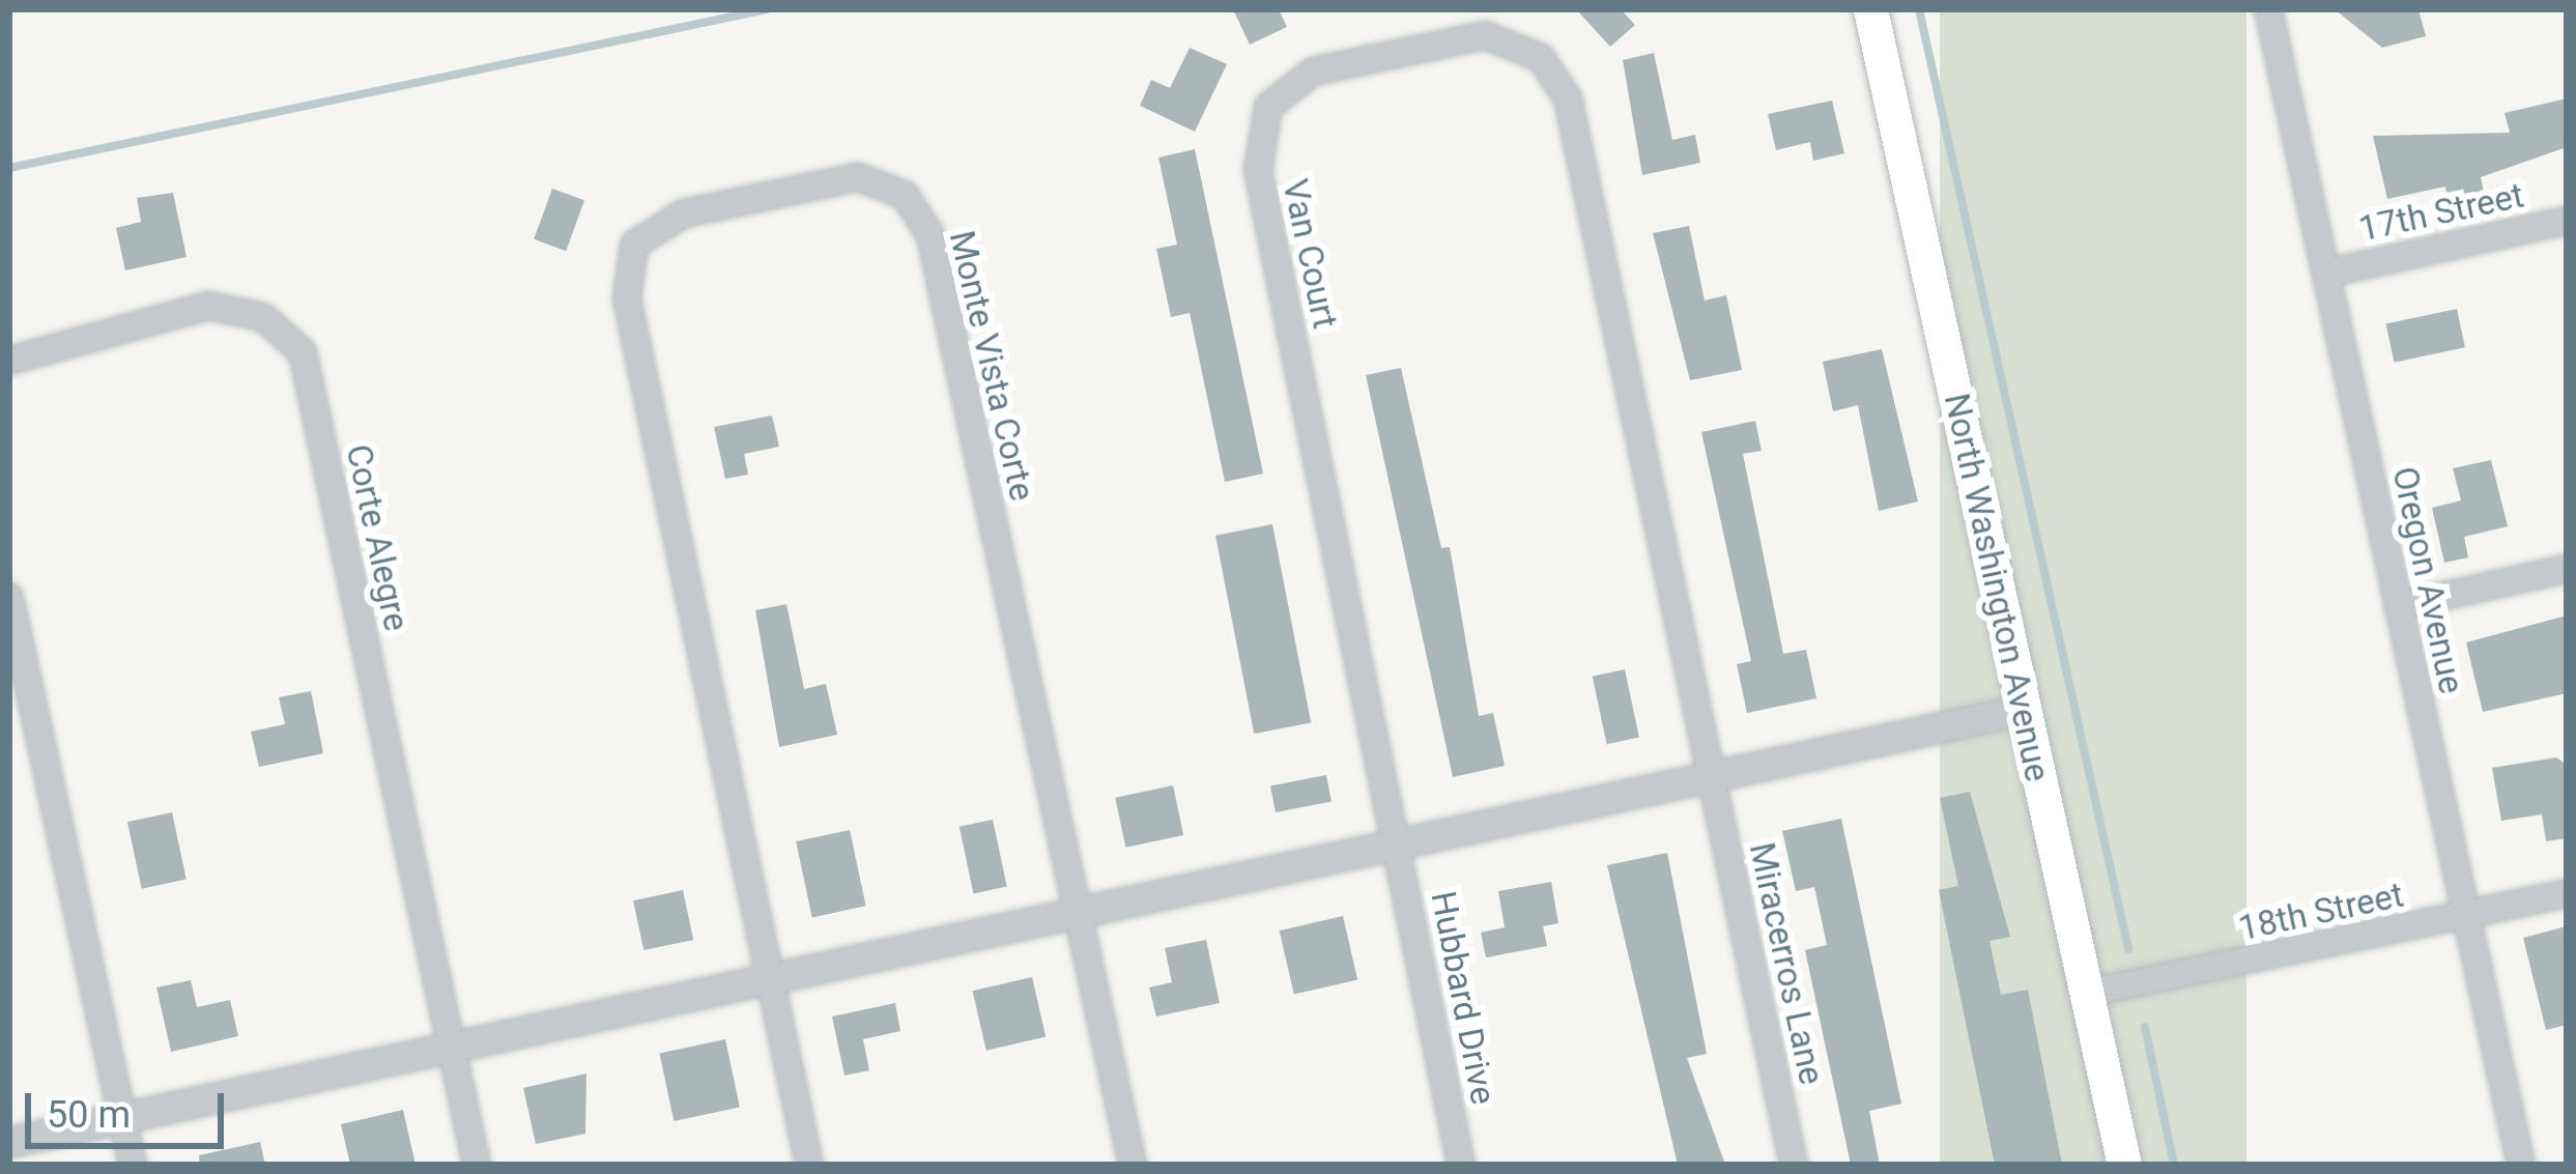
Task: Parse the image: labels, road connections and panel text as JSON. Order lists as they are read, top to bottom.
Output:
{
  "streets": {
    "main road": ["North Washington Avenue"],
    "street": [
      "17th Street",
      "Van Court",
      "Monte Vista Corte",
      "Corte Alegre",
      "Oregon Avenue",
      "18th Street",
      "Miracerros Lane",
      "Hubbard Drive"
    ]
  },
  "crossings": [
    ["17th Street", "Oregon Avenue"],
    ["Van Court", "Miracerros Lane"],
    ["Van Court", "Hubbard Drive"],
    ["Oregon Avenue", "18th Street"],
    ["North Washington Avenue", "18th Street"]
  ],
  "scale_bar": "50 m"
}
